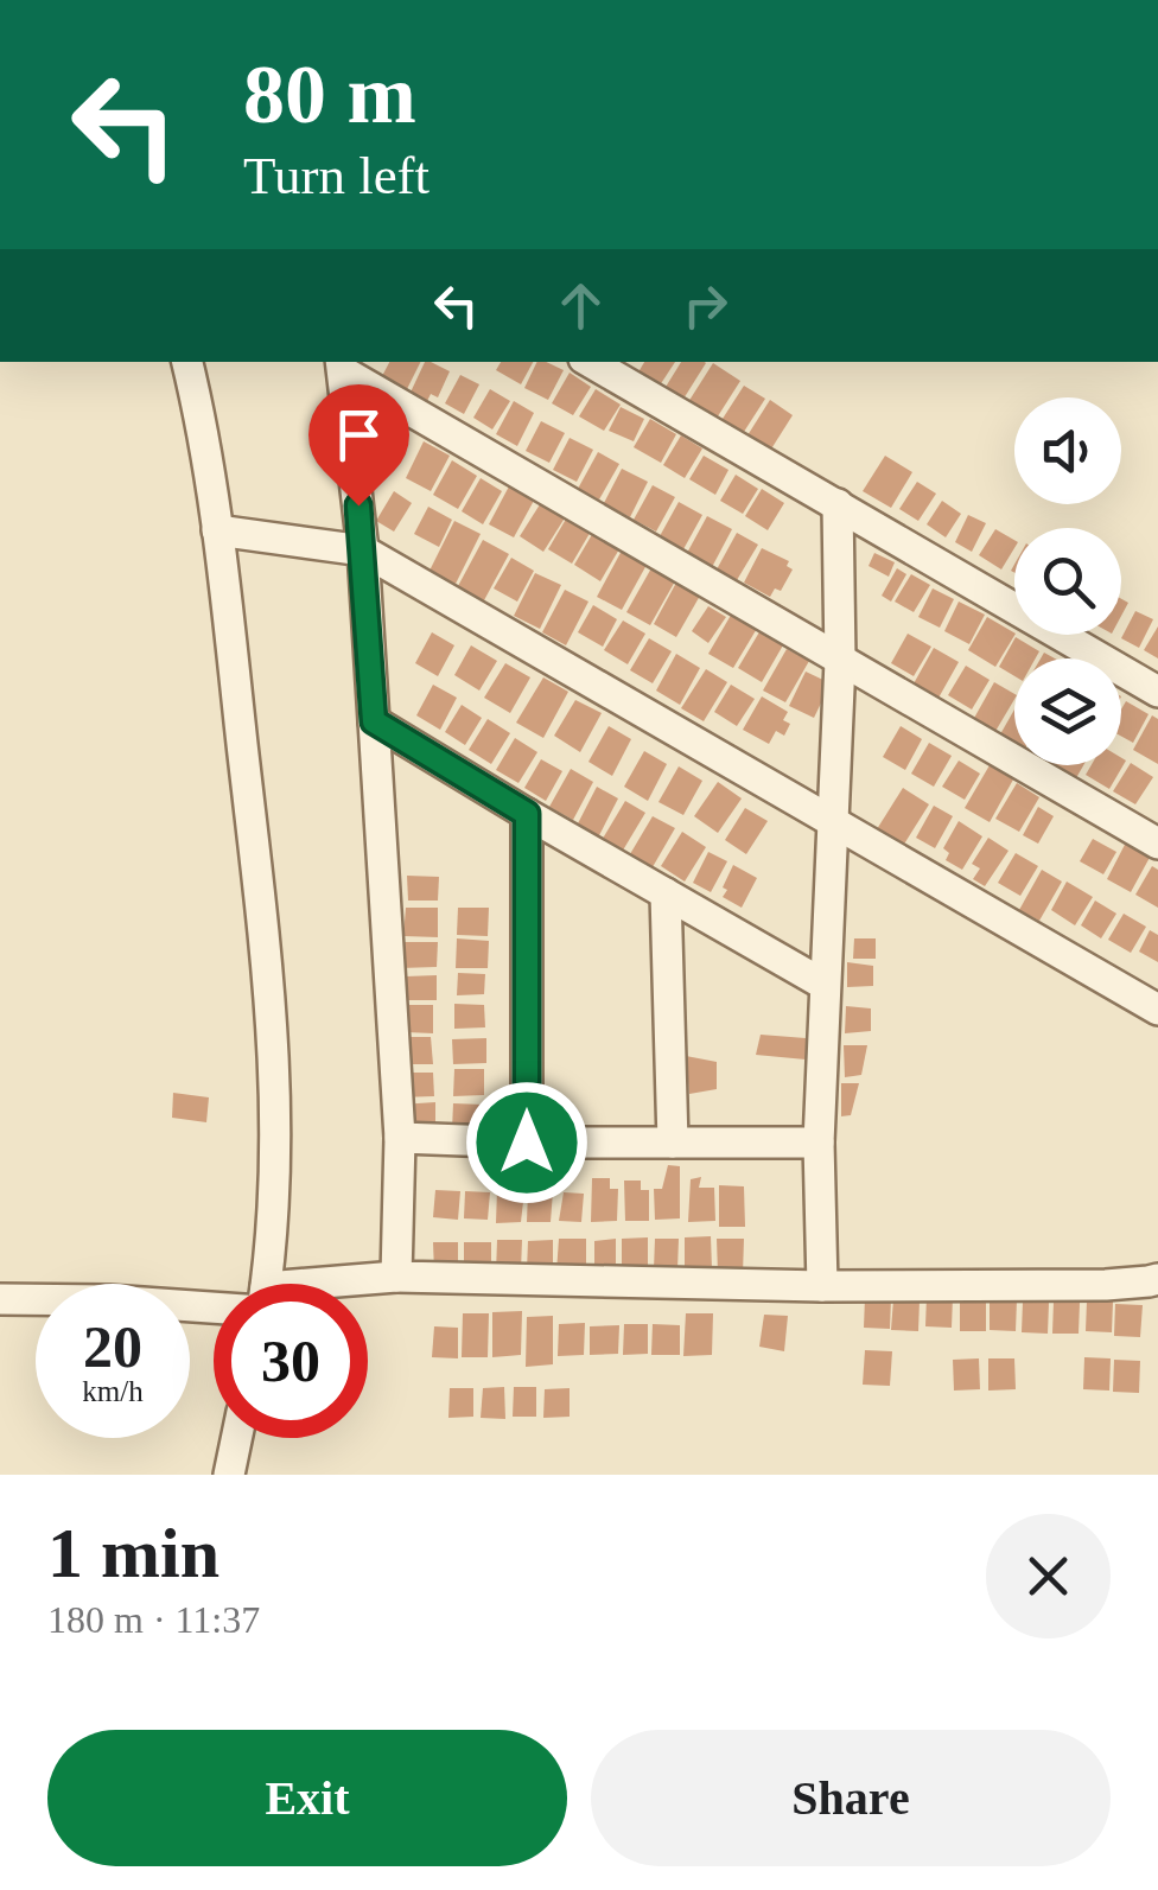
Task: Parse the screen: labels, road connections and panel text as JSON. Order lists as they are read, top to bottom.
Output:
{
  "page": {
    "turn": ["80 m", "Turn left"],
    "speed": "20 km/h",
    "limit": "30",
    "heading": ["1 min", "180 m · 11:37"],
    "buttons": ["Exit", "Share"]
  }
}
